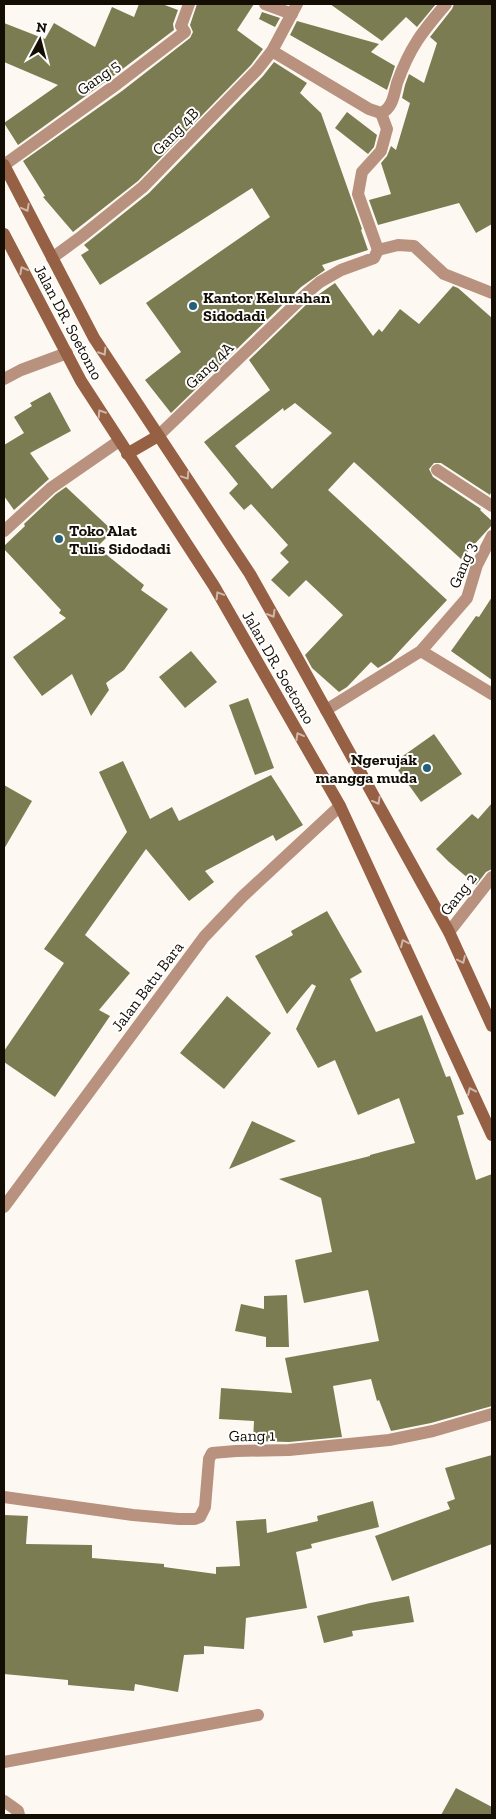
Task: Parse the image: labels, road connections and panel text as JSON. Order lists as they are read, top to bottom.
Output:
{
  "streets": {
    "street": [
      "Gang 5",
      "Gang 4B",
      "Jalan DR. Soetomo",
      "Gang 4A",
      "Gang 3",
      "Gang 2",
      "Jalan Batu Bara",
      "Gang 1"
    ]
  },
  "crossings": [
    ["Gang 5", "Jalan DR. Soetomo"],
    ["Gang 4B", "Jalan DR. Soetomo"],
    ["Jalan DR. Soetomo", "Gang 4A"],
    ["Jalan DR. Soetomo", "Gang 3"],
    ["Jalan DR. Soetomo", "Gang 2"],
    ["Jalan DR. Soetomo", "Jalan Batu Bara"]
  ],
  "places": ["Kantor Kelurahan Sidodadi", "Toko Alat Tulis Sidodadi", "Ngerujak mangga muda"],
  "north": "top"
}
